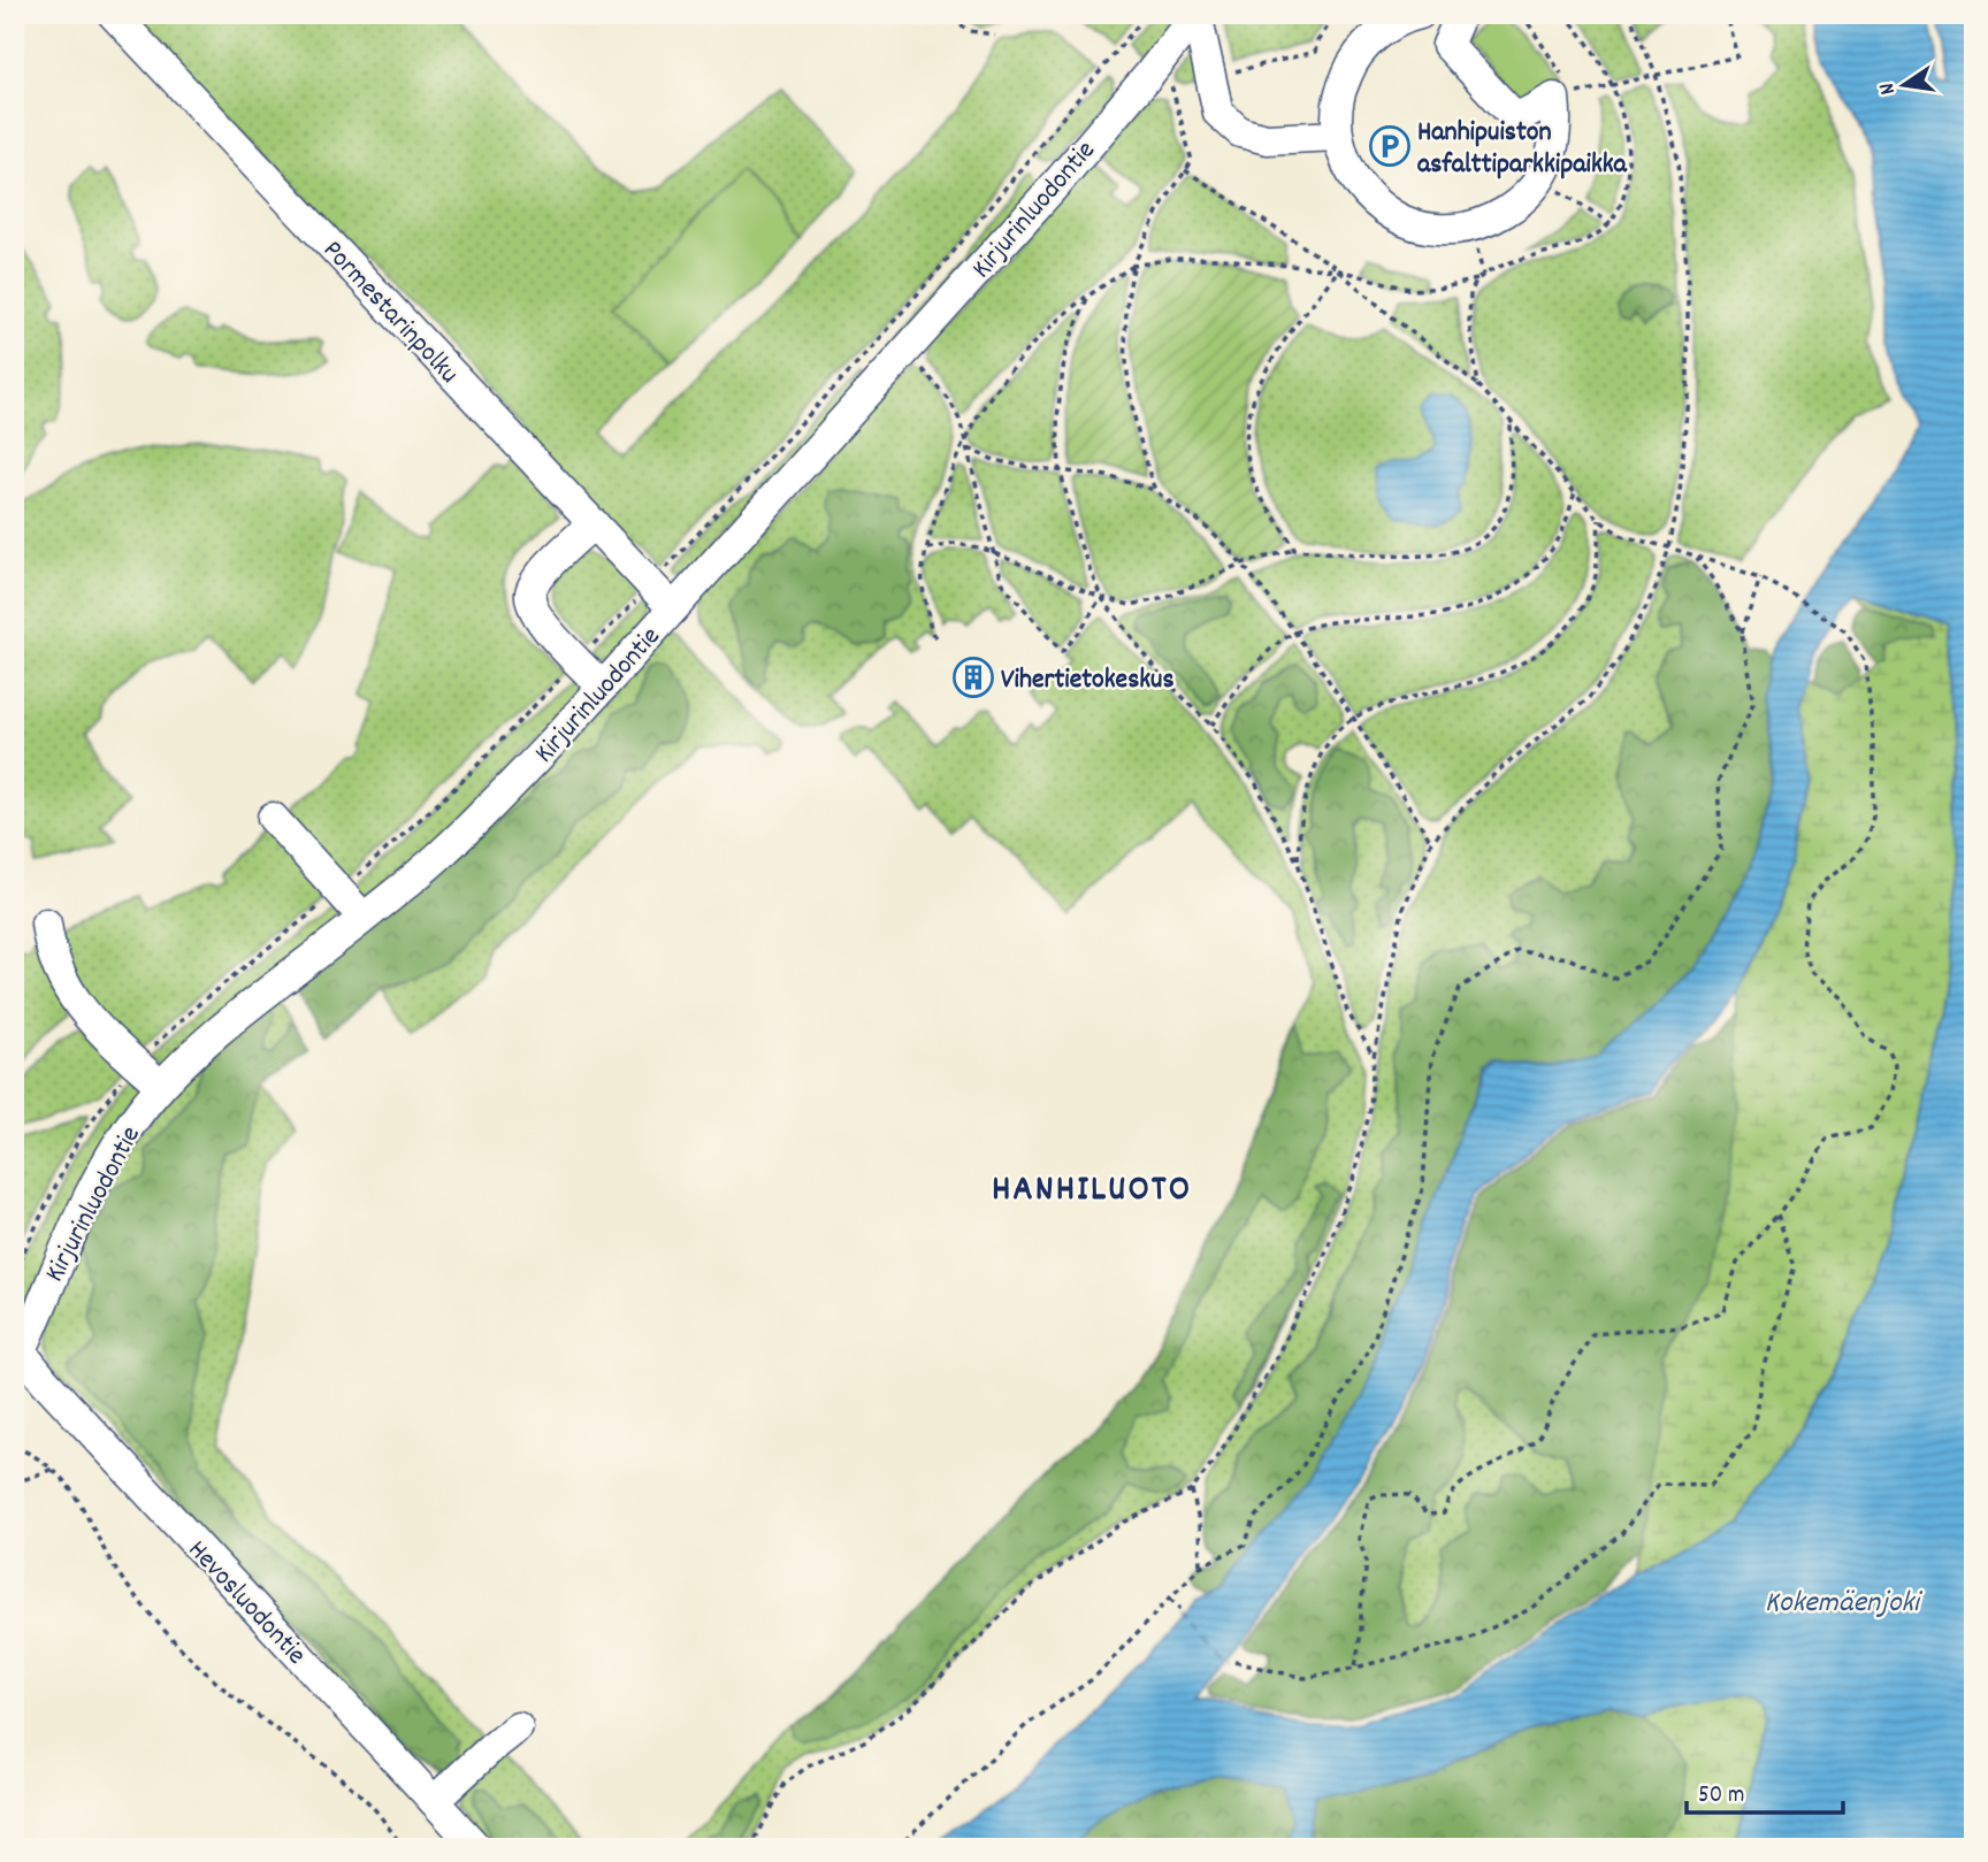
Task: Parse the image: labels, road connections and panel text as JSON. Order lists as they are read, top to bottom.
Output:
{
  "streets": {
    "street": ["Kirjurinluodontie", "Pormestarinpolku", "Hevosluodontie"]
  },
  "crossings": [
    ["Kirjurinluodontie", "Pormestarinpolku"],
    ["Kirjurinluodontie", "Hevosluodontie"]
  ],
  "districts": ["HANHILUOTO"],
  "water": ["Kokemäenjoki"],
  "places": {
    "parking": ["Hanhipuiston asfalttiparkkipaikka"],
    "building": ["Vihertietokeskus"]
  },
  "scale_bar": "50 m",
  "north": "left"
}
